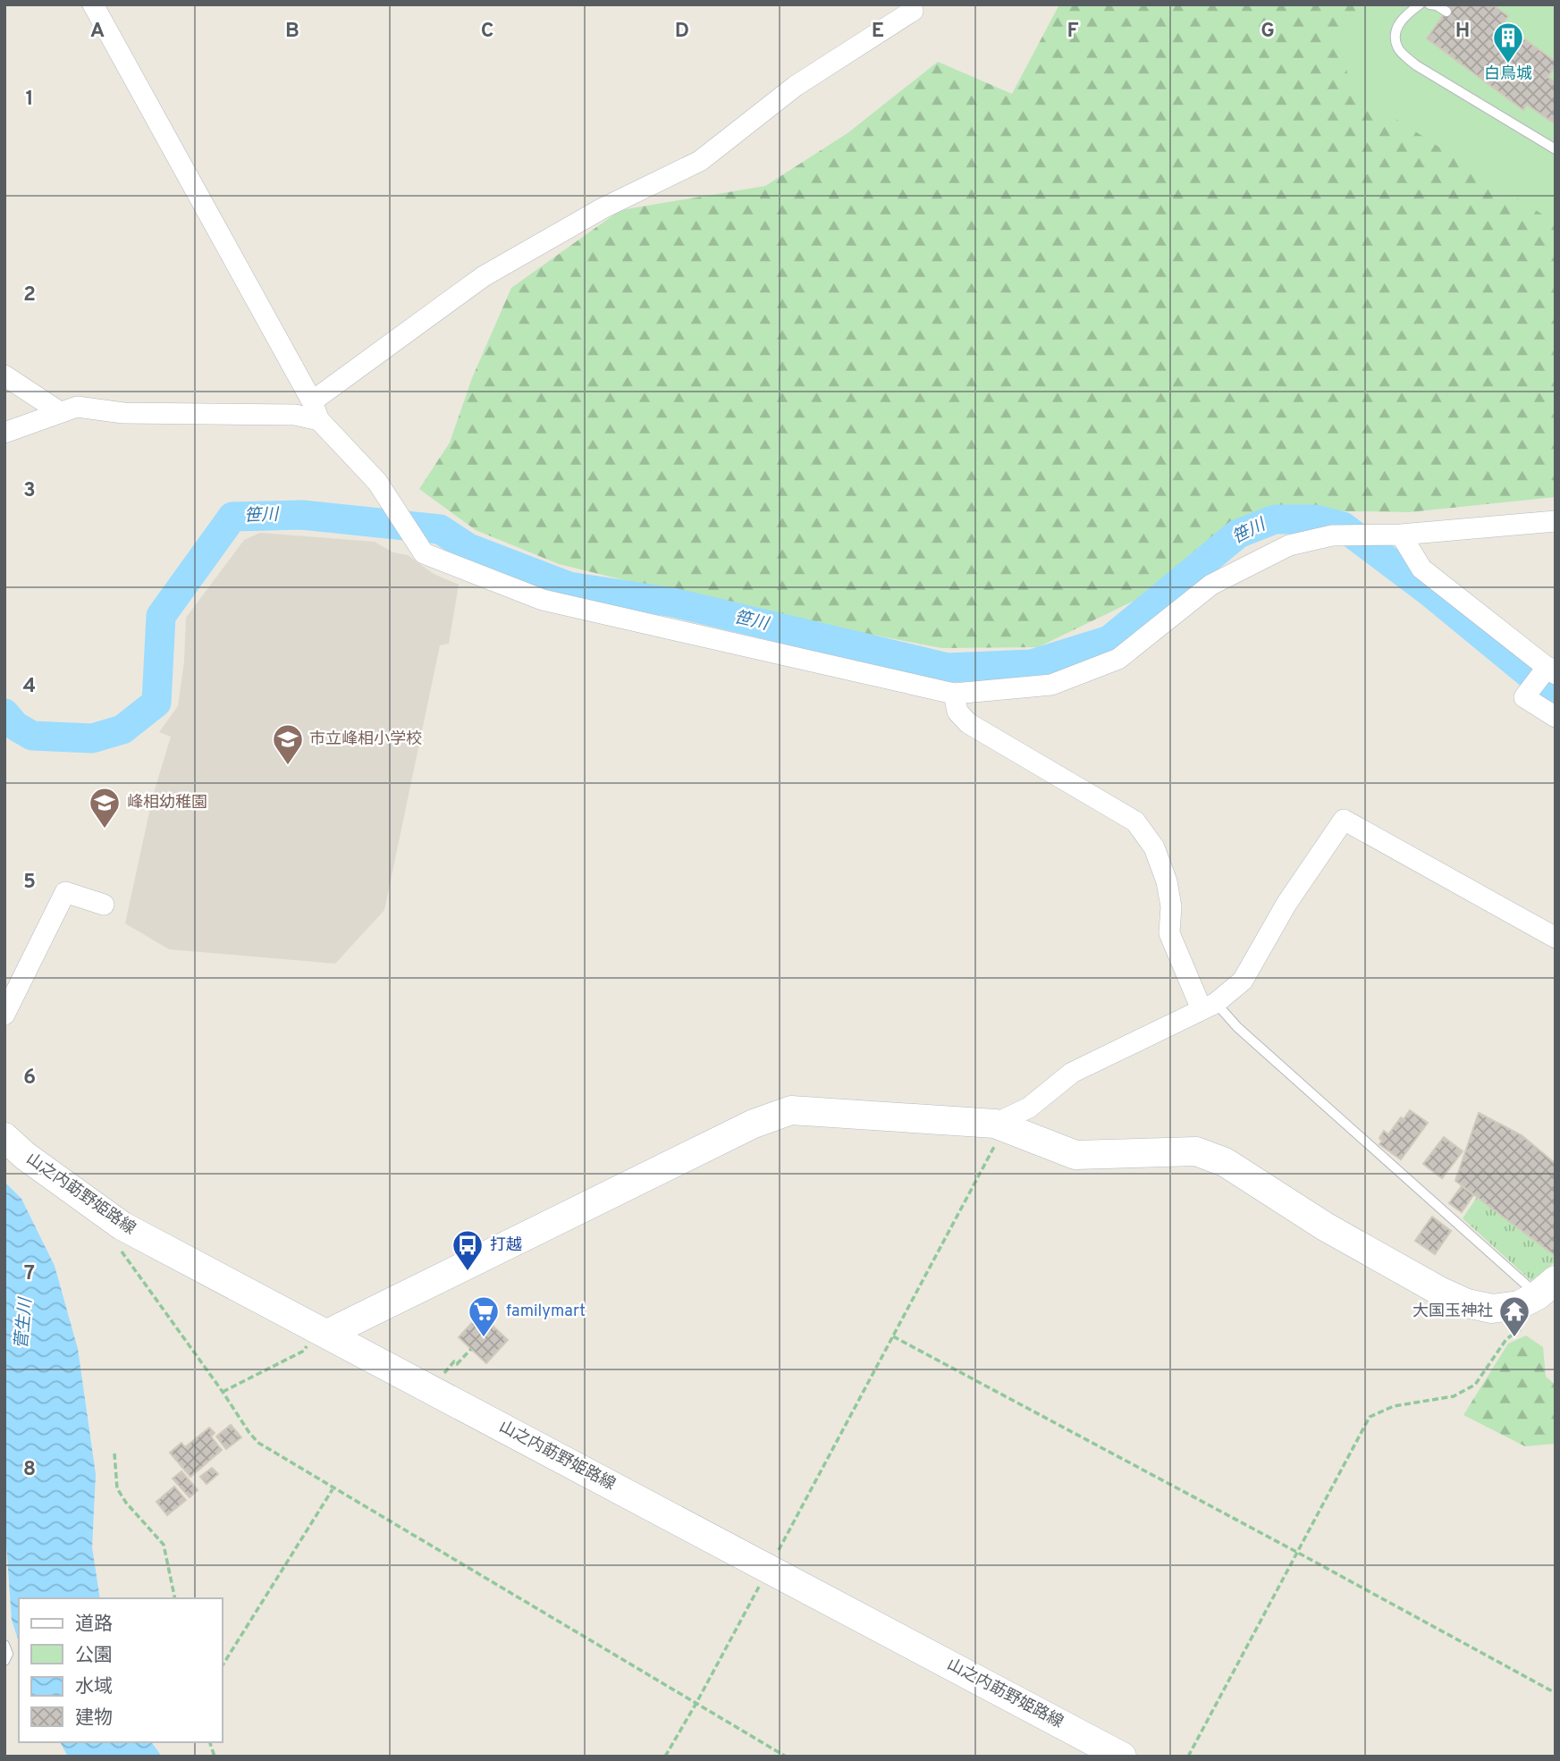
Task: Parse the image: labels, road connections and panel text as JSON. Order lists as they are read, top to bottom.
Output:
{
  "streets": {
    "street": ["山之内莇野姫路線"]
  },
  "water": ["笹川", "菅生川"],
  "places": {
    "building": ["白鳥城"],
    "school or university": ["市立峰相小学校", "峰相幼稚園"],
    "bus stop": ["打越"],
    "supermarket": ["familymart"],
    "temple": ["大国玉神社"]
  },
  "legend": [
    "道路",
    "公園",
    "水域",
    "建物"
  ],
  "grid": {
    "columns": [
      "A",
      "B",
      "C",
      "D",
      "E",
      "F",
      "G",
      "H"
    ],
    "rows": [
      "1",
      "2",
      "3",
      "4",
      "5",
      "6",
      "7",
      "8"
    ]
  }
}
